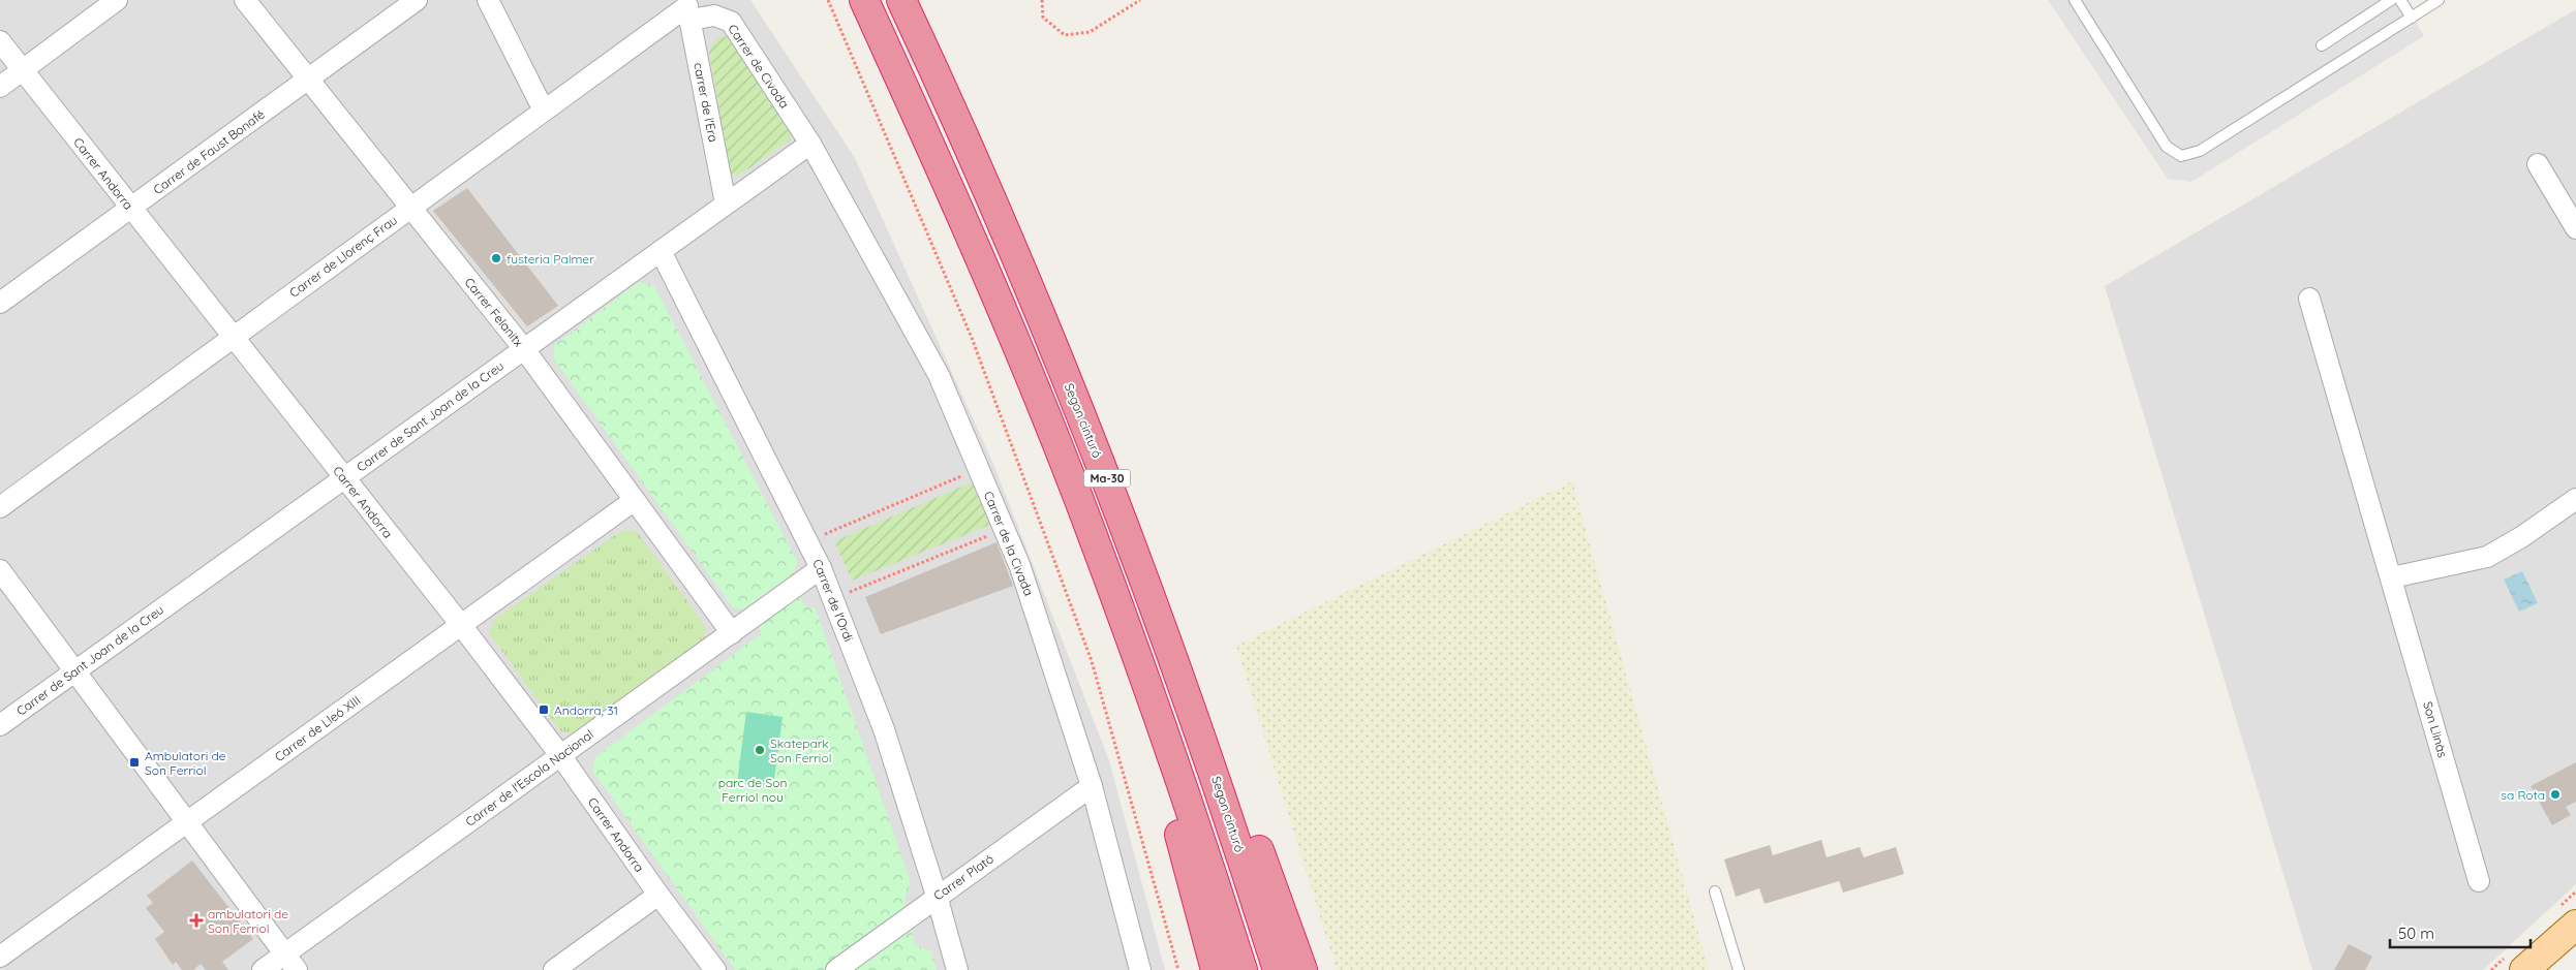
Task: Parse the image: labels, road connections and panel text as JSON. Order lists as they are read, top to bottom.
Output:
{
  "streets": {
    "highway": ["Segon cinturó", "Ma-30"],
    "street": [
      "Carrer de Civada",
      "carrer de l'Era",
      "Carrer de Faust Bonafé",
      "Carrer Andorra",
      "Carrer de Llorenç Frau",
      "Carrer Felanitx",
      "Carrer de Sant Joan de la Creu",
      "Carrer de la Civada",
      "Carrer de l'Ordi",
      "Carrer de Lleó XIII",
      "Son Llinàs",
      "Carrer de l'Escola Nacional",
      "Carrer Plató"
    ]
  },
  "crossings": [
    ["Carrer de Civada", "carrer de l'Era"],
    ["Carrer de Civada", "Carrer de Llorenç Frau"],
    ["Carrer de Civada", "Carrer de Sant Joan de la Creu"],
    ["Carrer de Civada", "Carrer de la Civada"],
    ["carrer de l'Era", "Carrer de Llorenç Frau"],
    ["carrer de l'Era", "Carrer de Sant Joan de la Creu"],
    ["Carrer de Faust Bonafé", "Carrer Andorra"],
    ["Carrer de Faust Bonafé", "Carrer Felanitx"],
    ["Carrer Andorra", "Carrer de Llorenç Frau"],
    ["Carrer Andorra", "Carrer de Sant Joan de la Creu"],
    ["Carrer Andorra", "Carrer de Lleó XIII"],
    ["Carrer Andorra", "Carrer de l'Escola Nacional"],
    ["Carrer de Llorenç Frau", "Carrer Felanitx"],
    ["Carrer Felanitx", "Carrer de Sant Joan de la Creu"],
    ["Carrer Felanitx", "Carrer de Lleó XIII"],
    ["Carrer Felanitx", "Carrer de l'Escola Nacional"],
    ["Carrer de Sant Joan de la Creu", "Carrer de la Civada"],
    ["Carrer de Sant Joan de la Creu", "Carrer de l'Ordi"],
    ["Carrer de la Civada", "Carrer Plató"],
    ["Carrer de l'Ordi", "Carrer de l'Escola Nacional"],
    ["Carrer de l'Ordi", "Carrer Plató"]
  ],
  "parks": ["parc de Son Ferriol nou"],
  "places": {
    "other": ["fusteria Palmer", "Skatepark Son Ferriol", "sa Rota"],
    "transit": ["Andorra, 31", "Ambulatori de Son Ferriol"],
    "health": ["ambulatori de Son Ferriol"]
  },
  "scale_bar": "50 m"
}
